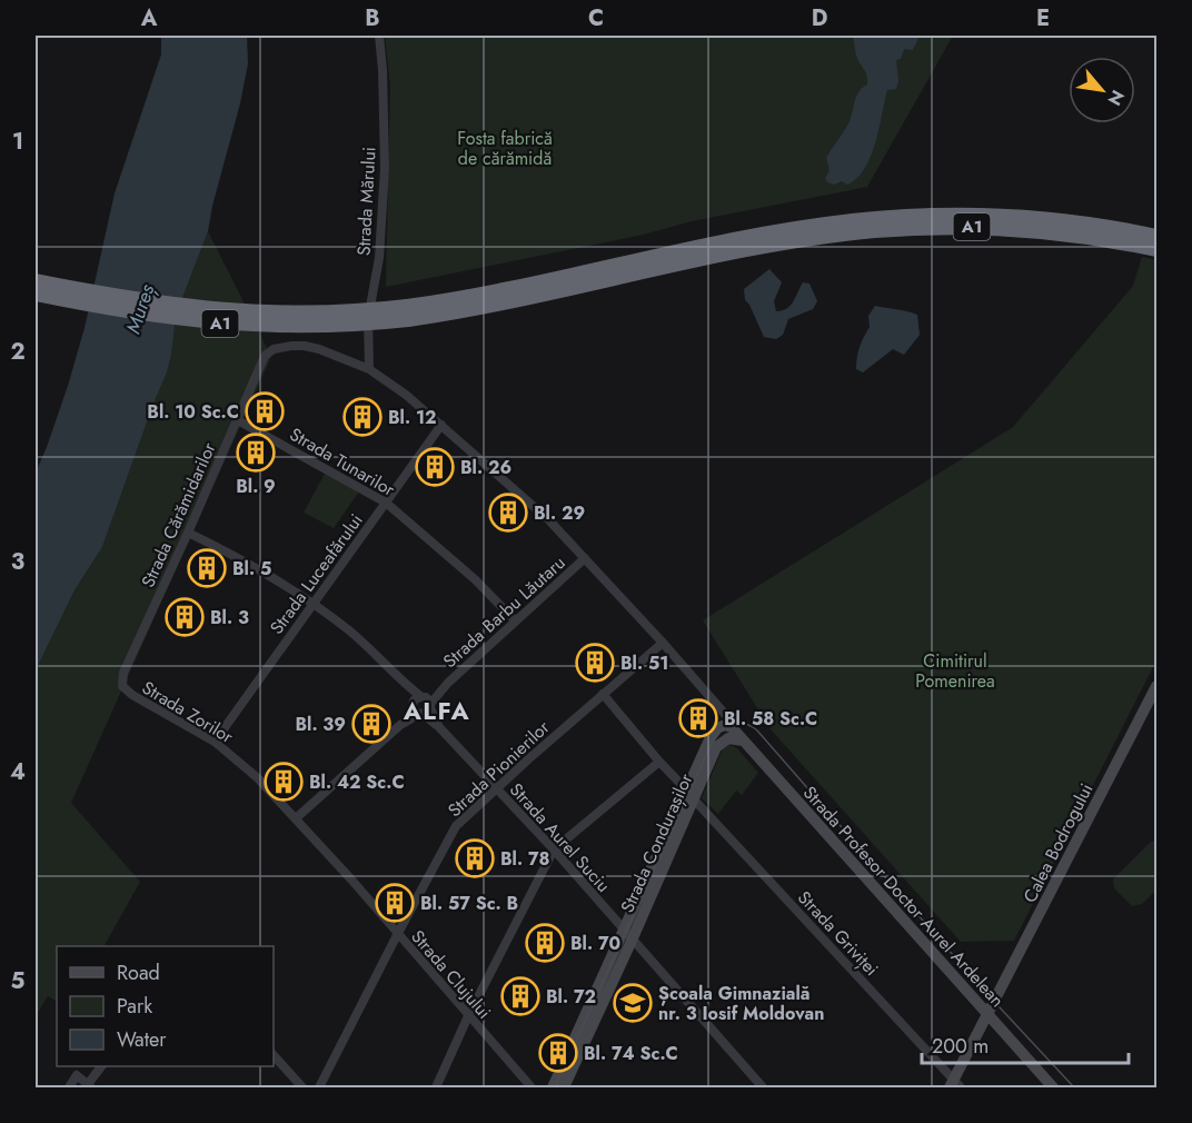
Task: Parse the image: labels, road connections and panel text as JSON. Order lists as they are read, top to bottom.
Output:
{
  "streets": {
    "highway": ["A1"],
    "main road": ["Strada Condurașilor", "Calea Bodrogului", "Strada Profesor Doctor Aurel Ardelean"],
    "street": [
      "Strada Mărului",
      "Strada Tunarilor",
      "Strada Cărămidarilor",
      "Strada Luceafărului",
      "Strada Barbu Lăutaru",
      "Strada Zorilor",
      "Strada Pionierilor",
      "Strada Aurel Suciu",
      "Strada Griviței",
      "Strada Clujului"
    ]
  },
  "crossings": [
    ["Strada Mărului", "Strada Profesor Doctor Aurel Ardelean"],
    ["Strada Tunarilor", "Strada Cărămidarilor"],
    ["Strada Tunarilor", "Strada Luceafărului"],
    ["Strada Tunarilor", "Strada Barbu Lăutaru"],
    ["Strada Cărămidarilor", "Strada Zorilor"],
    ["Strada Cărămidarilor", "Strada Aurel Suciu"],
    ["Strada Cărămidarilor", "Strada Profesor Doctor Aurel Ardelean"],
    ["Strada Luceafărului", "Strada Zorilor"],
    ["Strada Luceafărului", "Strada Aurel Suciu"],
    ["Strada Luceafărului", "Strada Profesor Doctor Aurel Ardelean"],
    ["Strada Barbu Lăutaru", "Strada Aurel Suciu"],
    ["Strada Barbu Lăutaru", "Strada Profesor Doctor Aurel Ardelean"],
    ["Strada Zorilor", "Strada Clujului"],
    ["Strada Pionierilor", "Strada Aurel Suciu"],
    ["Strada Pionierilor", "Strada Profesor Doctor Aurel Ardelean"],
    ["Strada Pionierilor", "Strada Griviței"],
    ["Strada Pionierilor", "Strada Clujului"],
    ["Strada Aurel Suciu", "Strada Condurașilor"],
    ["Strada Condurașilor", "Strada Profesor Doctor Aurel Ardelean"],
    ["Strada Condurașilor", "Strada Griviței"],
    ["Calea Bodrogului", "Strada Profesor Doctor Aurel Ardelean"],
    ["Calea Bodrogului", "Strada Griviței"]
  ],
  "districts": ["ALFA"],
  "water": ["Mureș"],
  "parks": ["Fosta fabrică de cărămidă", "Cimitirul Pomenirea"],
  "places": {
    "building": [
      "Bl. 10 Sc.C",
      "Bl. 12",
      "Bl. 9",
      "Bl. 26",
      "Bl. 29",
      "Bl. 5",
      "Bl. 3",
      "Bl. 51",
      "Bl. 58 Sc.C",
      "Bl. 39",
      "Bl. 42 Sc.C",
      "Bl. 78",
      "Bl. 57 Sc. B",
      "Bl. 70",
      "Bl. 72",
      "Bl. 74 Sc.C"
    ],
    "school or university": ["Școala Gimnazială nr. 3 Iosif Moldovan"]
  },
  "legend": ["Road", "Park", "Water"],
  "scale_bar": "200 m",
  "north": "bottom right",
  "grid": {
    "columns": [
      "A",
      "B",
      "C",
      "D",
      "E"
    ],
    "rows": [
      "1",
      "2",
      "3",
      "4",
      "5"
    ]
  }
}
